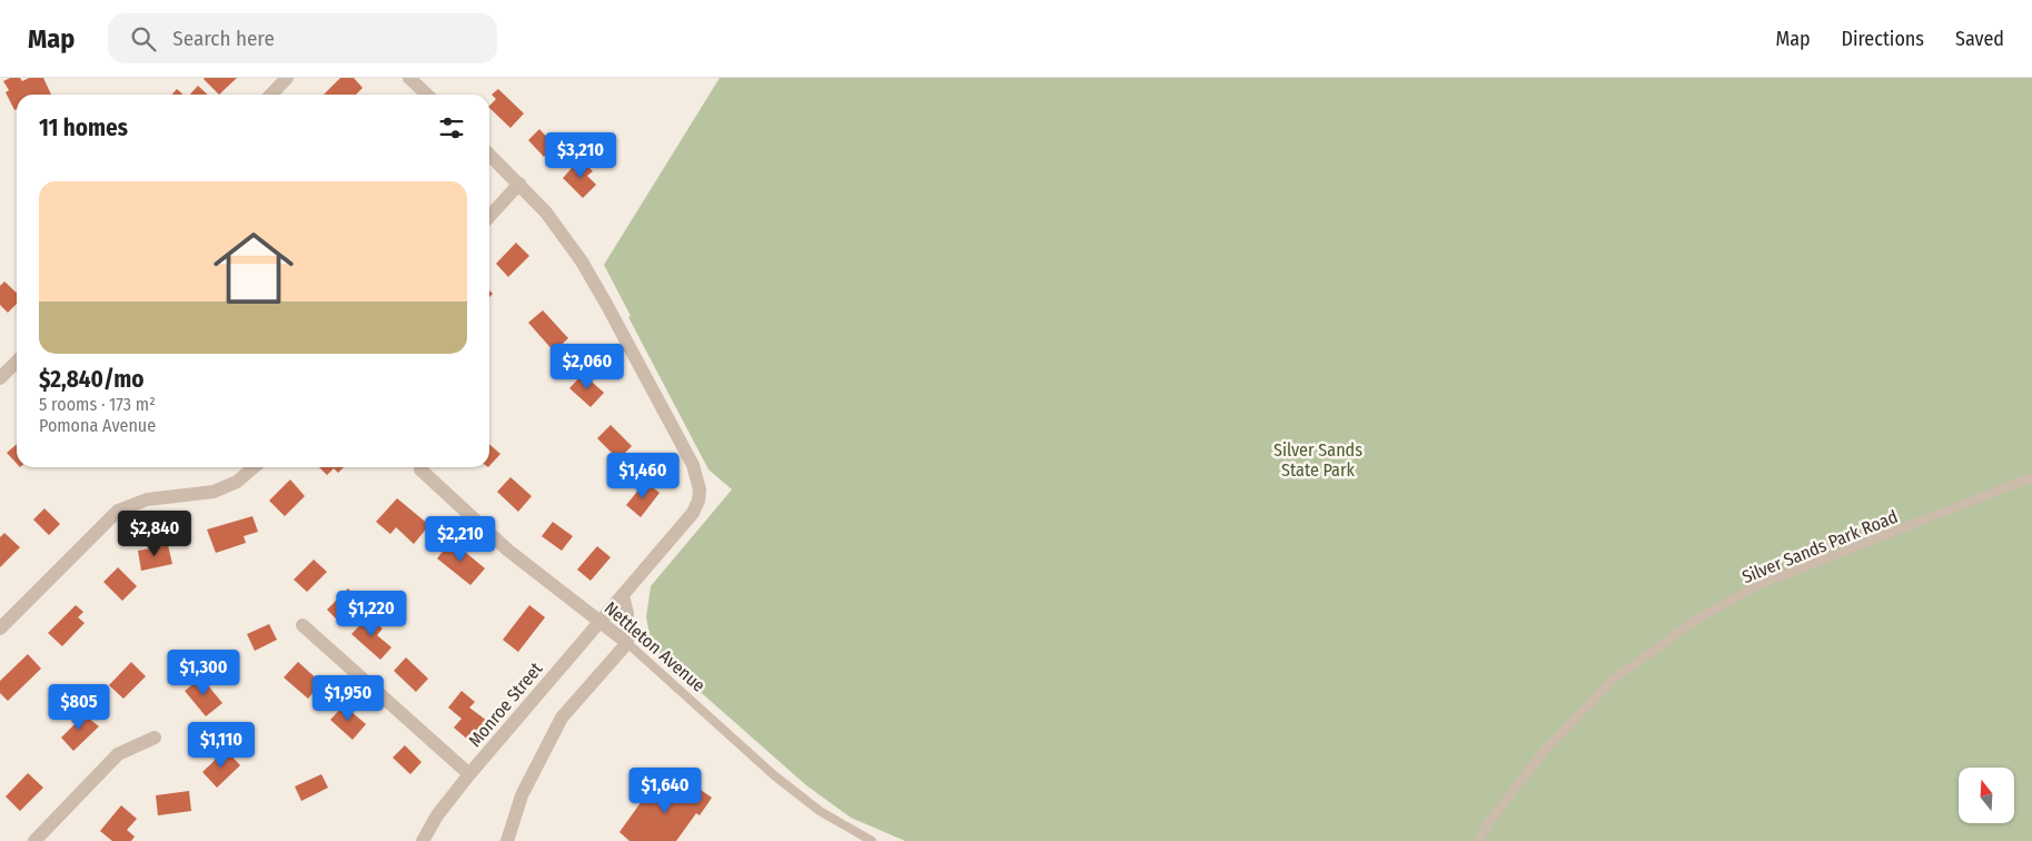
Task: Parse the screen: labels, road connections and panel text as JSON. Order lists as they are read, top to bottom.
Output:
{
  "streets": {
    "street": ["Nettleton Avenue", "Monroe Street"],
    "lane": ["Silver Sands Park Road"]
  },
  "crossings": [
    ["Nettleton Avenue", "Monroe Street"]
  ],
  "parks": ["Silver Sands State Park"],
  "north": "top",
  "page": {
    "header": "Map",
    "search": "Search here",
    "nav": ["Map", "Directions", "Saved"],
    "heading": "11 homes",
    "price": [
      "$3,210",
      "$2,060",
      "$1,460",
      "$2,840",
      "$2,210",
      "$1,220",
      "$1,300",
      "$1,950",
      "$805",
      "$1,110",
      "$1,640"
    ],
    "list": [
      {
        "name": "$2,840/mo",
        "note": "5 rooms · 173 m² · Pomona Avenue"
      }
    ]
  }
}
